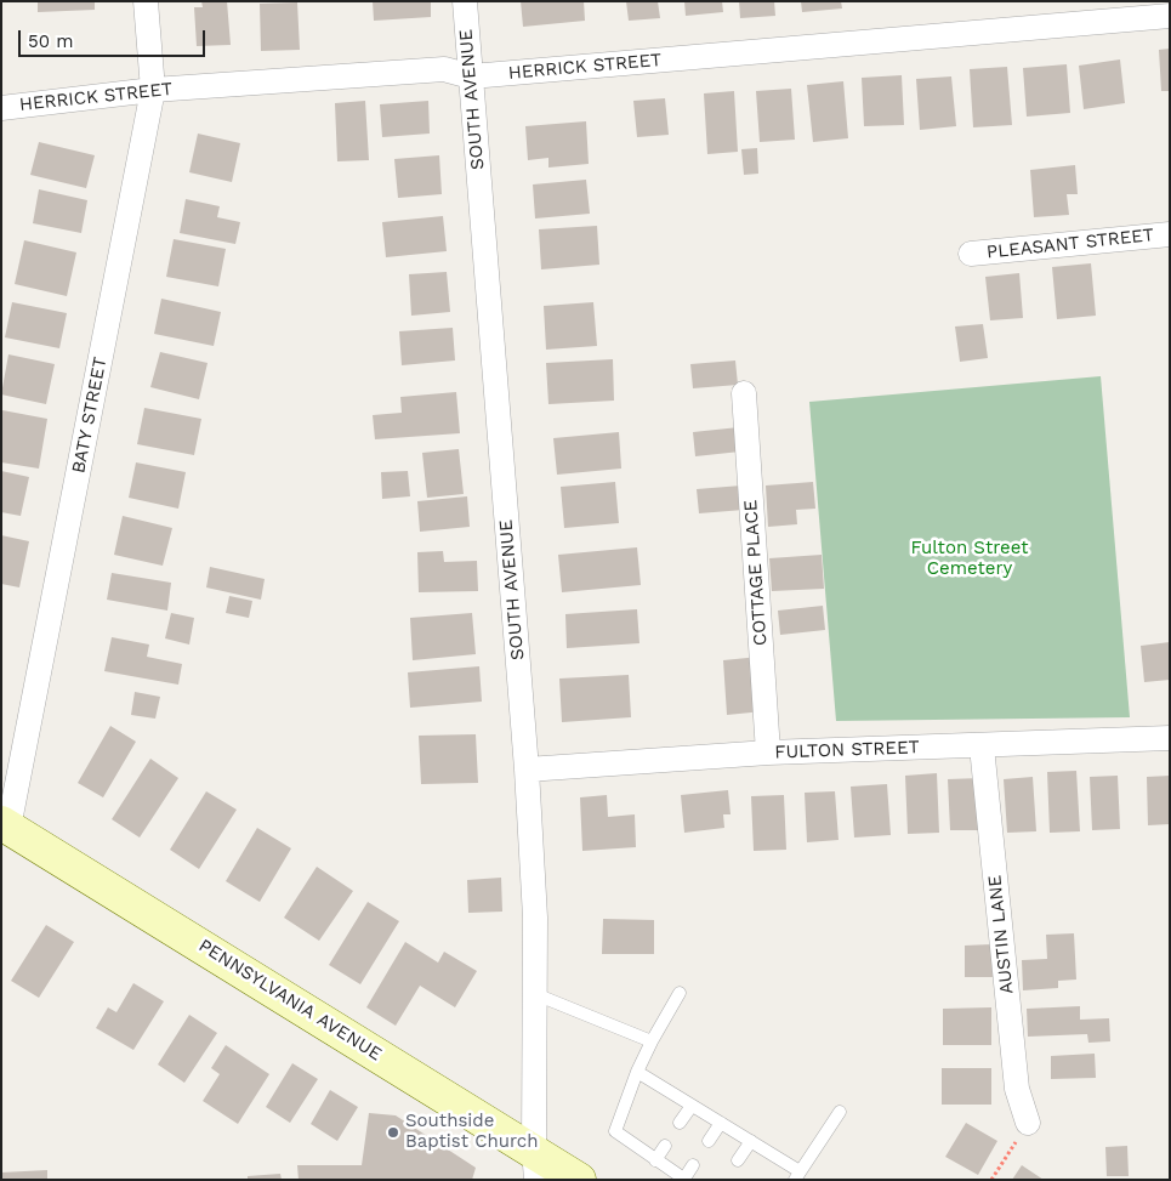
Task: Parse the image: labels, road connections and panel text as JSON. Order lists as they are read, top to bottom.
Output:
{
  "streets": {
    "main road": ["PENNSYLVANIA AVENUE"],
    "street": [
      "HERRICK STREET",
      "SOUTH AVENUE",
      "PLEASANT STREET",
      "BATY STREET",
      "COTTAGE PLACE",
      "FULTON STREET",
      "AUSTIN LANE"
    ]
  },
  "crossings": [
    ["HERRICK STREET", "SOUTH AVENUE"],
    ["HERRICK STREET", "BATY STREET"],
    ["SOUTH AVENUE", "FULTON STREET"],
    ["SOUTH AVENUE", "PENNSYLVANIA AVENUE"],
    ["BATY STREET", "PENNSYLVANIA AVENUE"],
    ["COTTAGE PLACE", "FULTON STREET"],
    ["FULTON STREET", "AUSTIN LANE"]
  ],
  "parks": ["Fulton Street Cemetery"],
  "places": ["Southside Baptist Church"],
  "scale_bar": "50 m"
}
